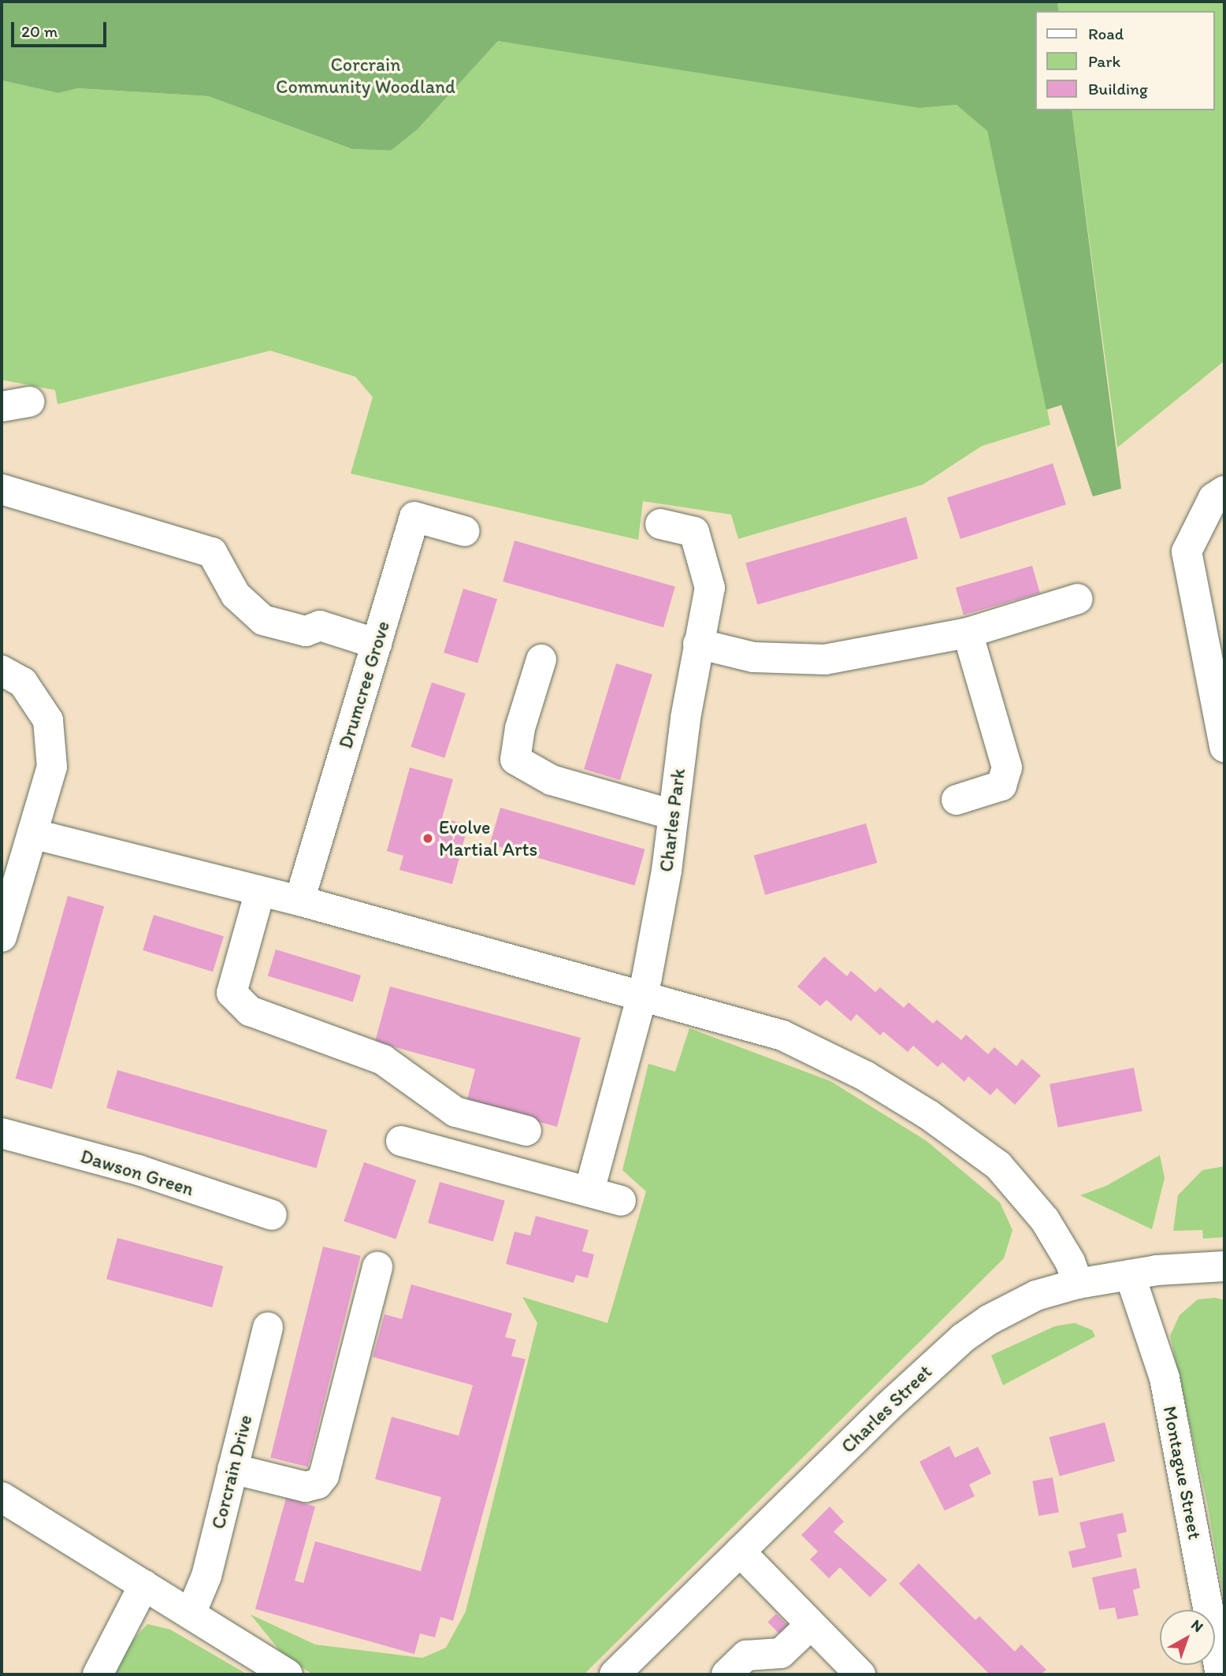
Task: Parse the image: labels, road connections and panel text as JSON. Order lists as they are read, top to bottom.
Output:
{
  "streets": {
    "street": [
      "Drumcree Grove",
      "Charles Park",
      "Dawson Green",
      "Charles Street",
      "Corcrain Drive",
      "Montague Street"
    ]
  },
  "crossings": [
    ["Charles Street", "Montague Street"]
  ],
  "parks": ["Corcrain Community Woodland"],
  "places": ["Evolve Martial Arts"],
  "legend": ["Road", "Park", "Building"],
  "scale_bar": "20 m",
  "north": "top right"
}
